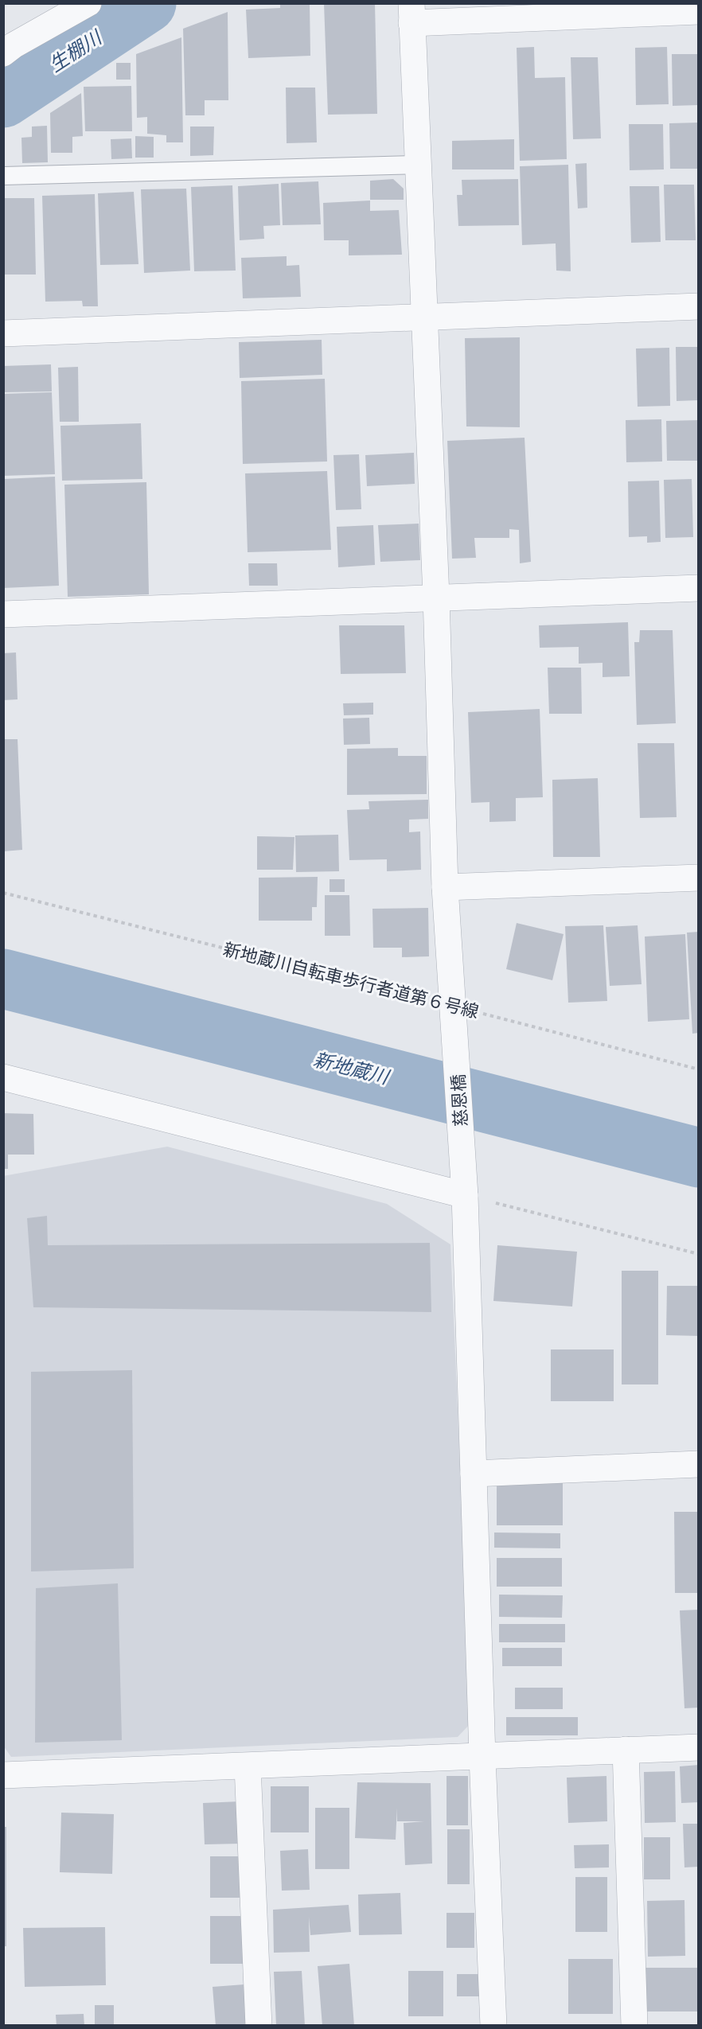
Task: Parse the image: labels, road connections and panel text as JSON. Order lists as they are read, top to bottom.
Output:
{
  "streets": {
    "street": ["慈恩橋"],
    "path": ["新地蔵川自転車歩行者道第６号線"]
  },
  "crossings": [
    ["新地蔵川自転車歩行者道第６号線", "慈恩橋"]
  ],
  "water": ["生棚川", "新地蔵川"]
}
